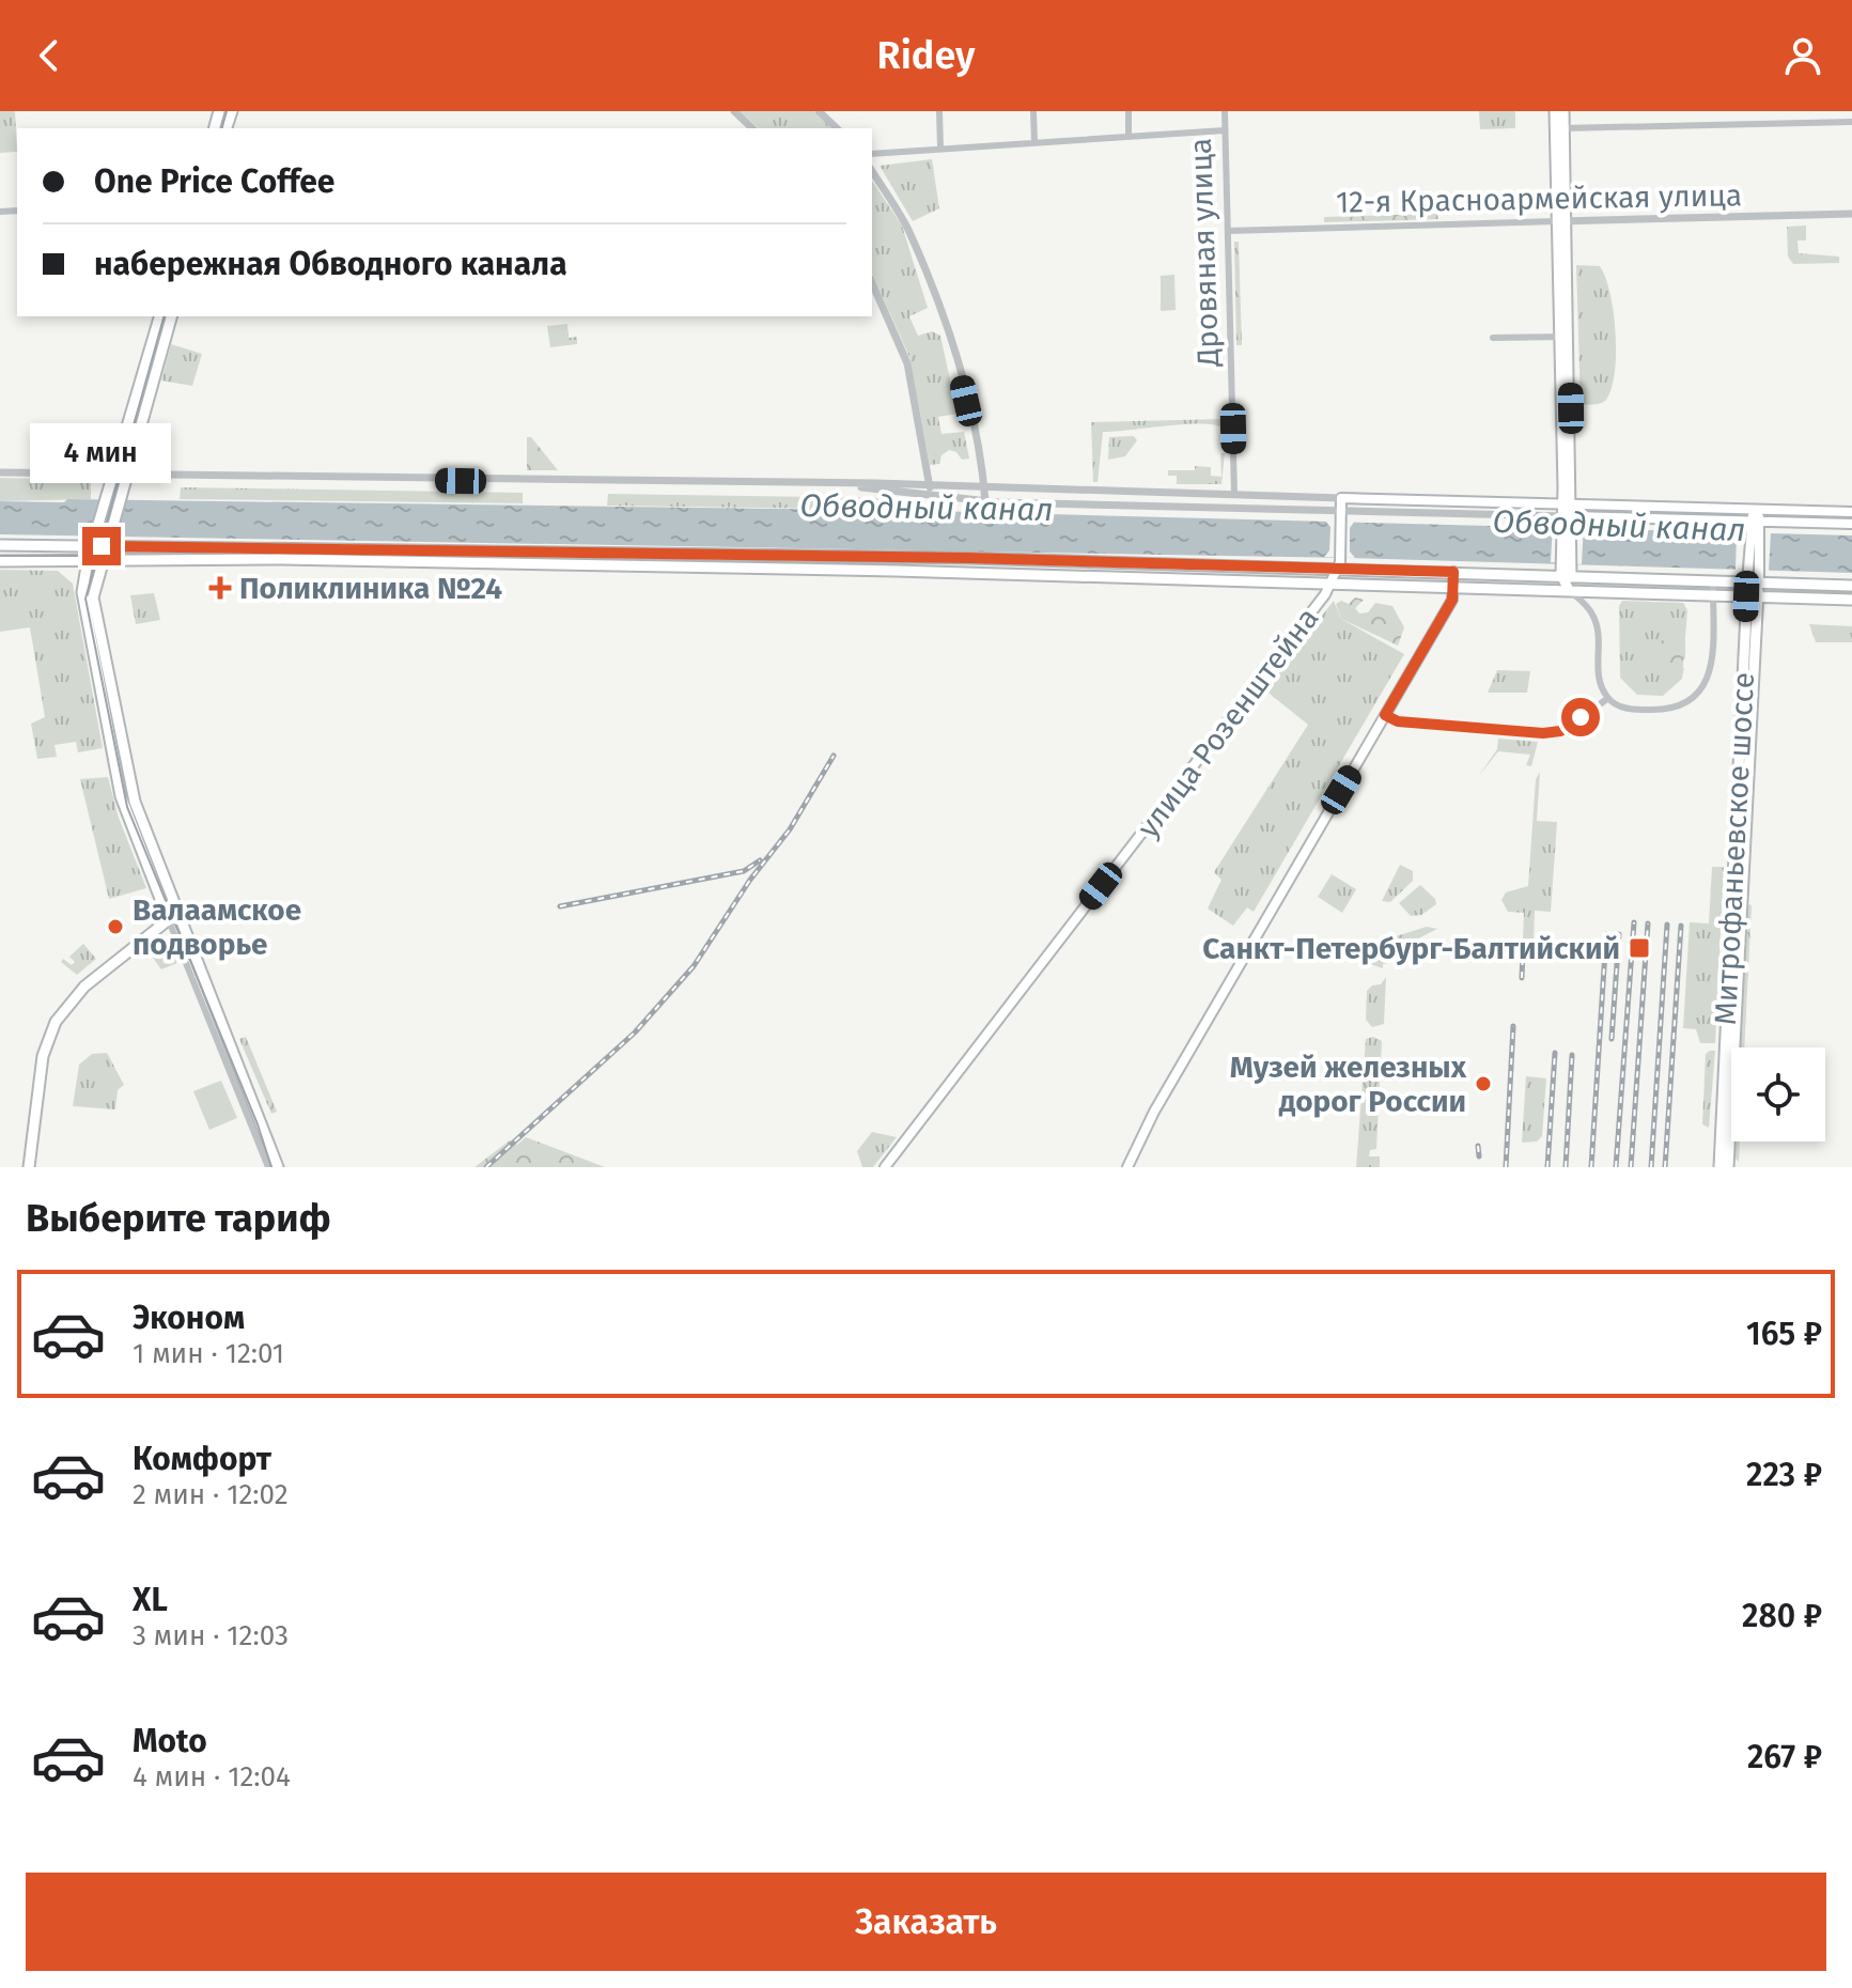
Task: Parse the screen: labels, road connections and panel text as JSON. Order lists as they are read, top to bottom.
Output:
{
  "streets": {
    "main road": ["улица Розенштейна", "Митрофаньевское шоссе"],
    "street": ["12-я Красноармейская улица", "Дровяная улица"]
  },
  "crossings": [
    ["12-я Красноармейская улица", "Дровяная улица"]
  ],
  "water": ["Обводный канал"],
  "places": {
    "health": ["Поликлиника №24"],
    "other": ["Валаамское подворье", "Музей железных дорог России"],
    "transit": ["Санкт-Петербург-Балтийский"]
  },
  "page": {
    "header": "Ridey",
    "banner": ["One Price Coffee", "набережная Обводного канала"],
    "bubble": "4 мин",
    "heading": "Выберите тариф",
    "list": [
      {
        "name": "Эконом",
        "note": "1 мин · 12:01",
        "value": "165 ₽"
      },
      {
        "name": "Комфорт",
        "note": "2 мин · 12:02",
        "value": "223 ₽"
      },
      {
        "name": "XL",
        "note": "3 мин · 12:03",
        "value": "280 ₽"
      },
      {
        "name": "Moto",
        "note": "4 мин · 12:04",
        "value": "267 ₽"
      }
    ],
    "buttons": "Заказать"
  }
}
